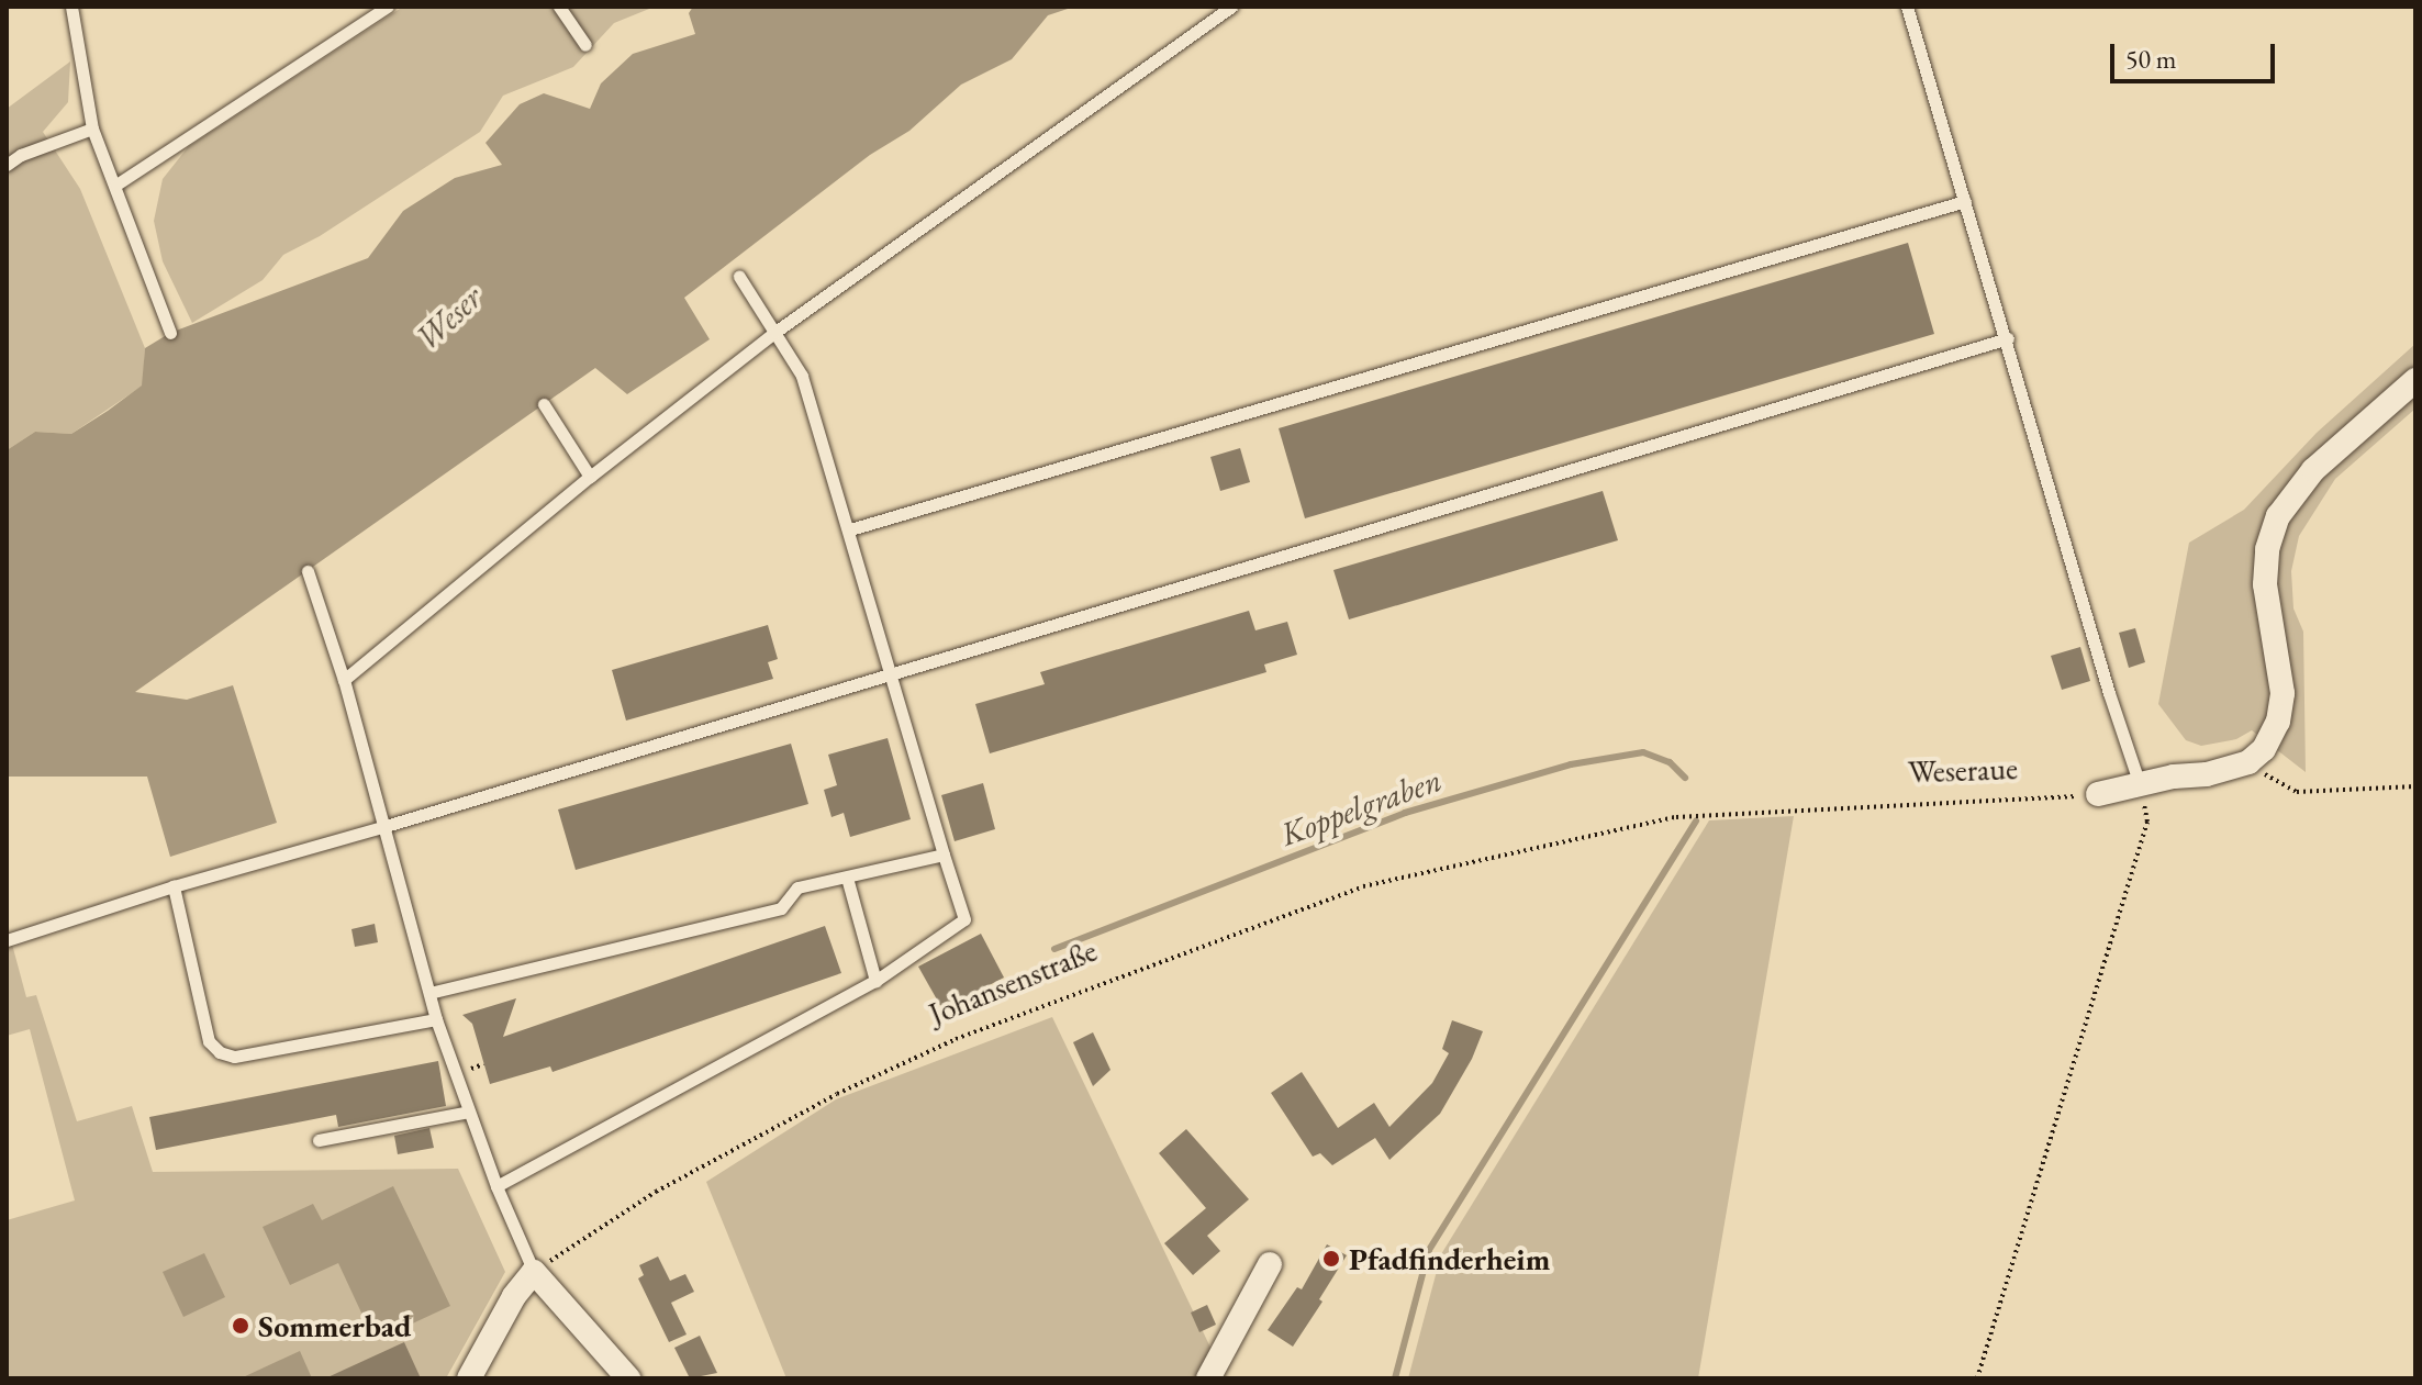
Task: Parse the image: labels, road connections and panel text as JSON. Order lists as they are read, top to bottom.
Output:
{
  "streets": {
    "path": ["Weseraue", "Johansenstraße"]
  },
  "crossings": [
    ["Weseraue", "Johansenstraße"]
  ],
  "water": ["Weser", "Koppelgraben"],
  "places": ["Pfadfinderheim", "Sommerbad"],
  "scale_bar": "50 m"
}
